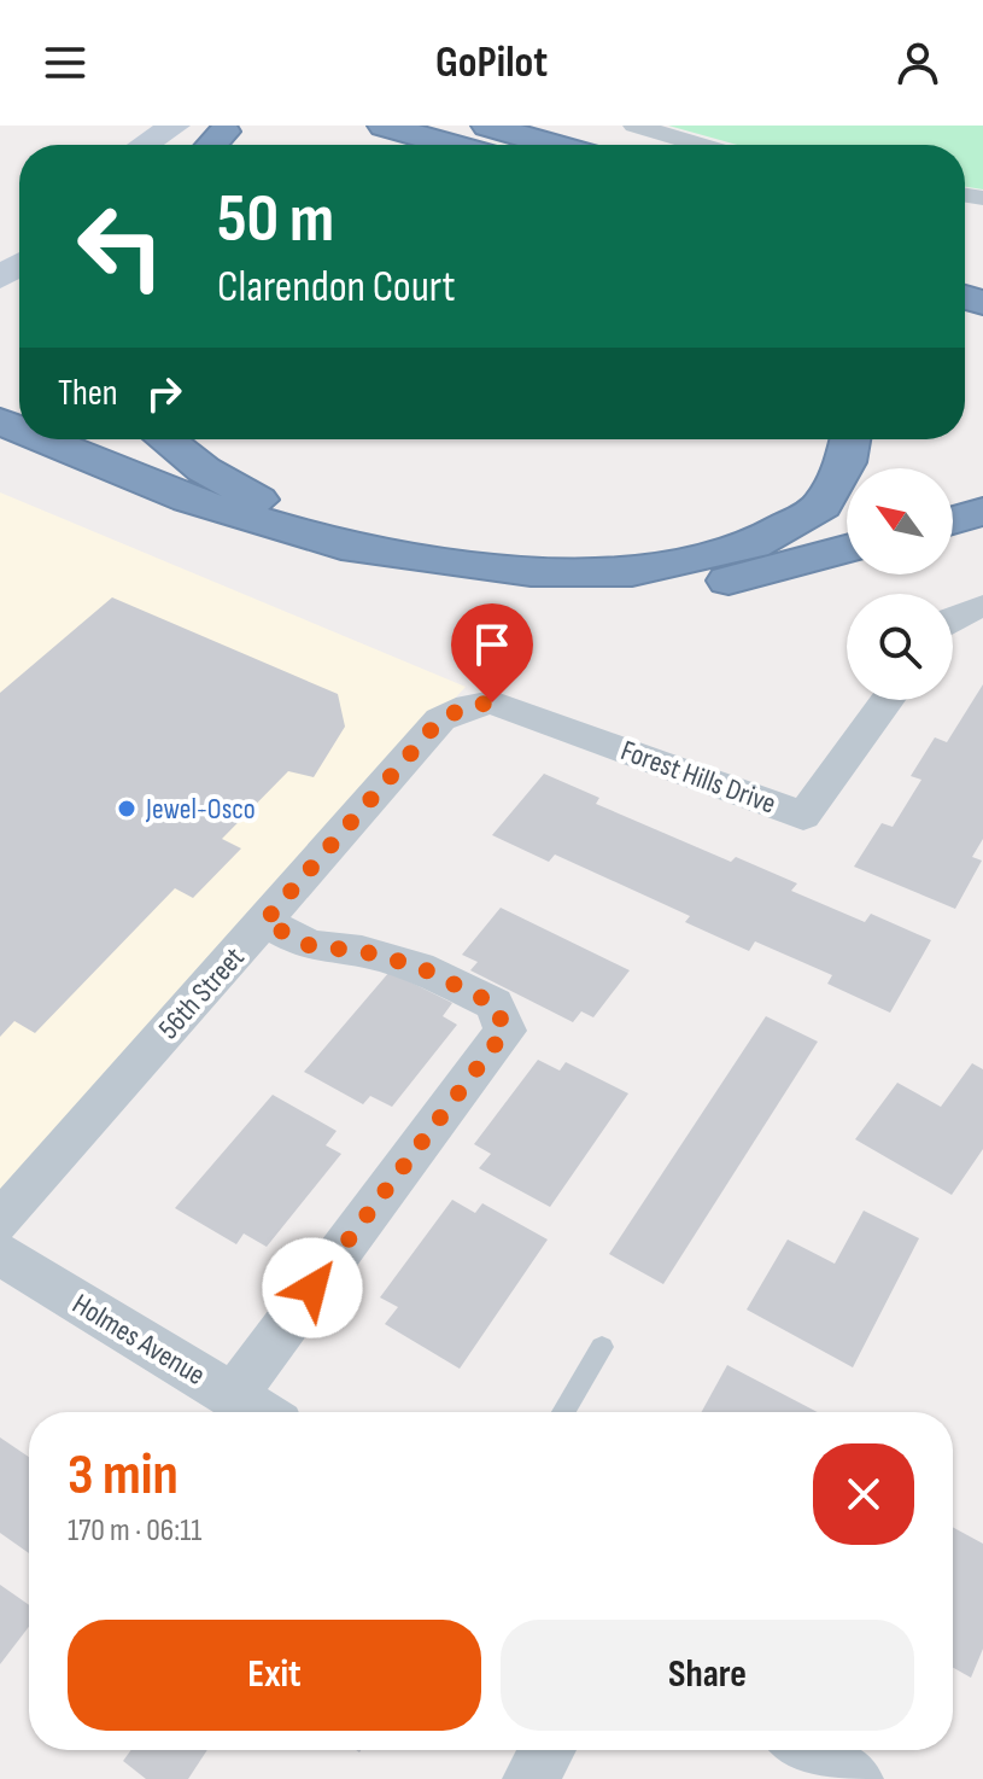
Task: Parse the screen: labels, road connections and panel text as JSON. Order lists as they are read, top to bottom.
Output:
{
  "streets": {
    "street": ["Forest Hills Drive", "56th Street", "Holmes Avenue"]
  },
  "crossings": [
    ["Forest Hills Drive", "56th Street"]
  ],
  "places": ["Jewel-Osco"],
  "north": "top left",
  "page": {
    "header": "GoPilot",
    "turn": ["50 m", "Clarendon Court"],
    "then": "Then",
    "heading": ["3 min", "170 m · 06:11"],
    "buttons": ["Exit", "Share"]
  }
}
